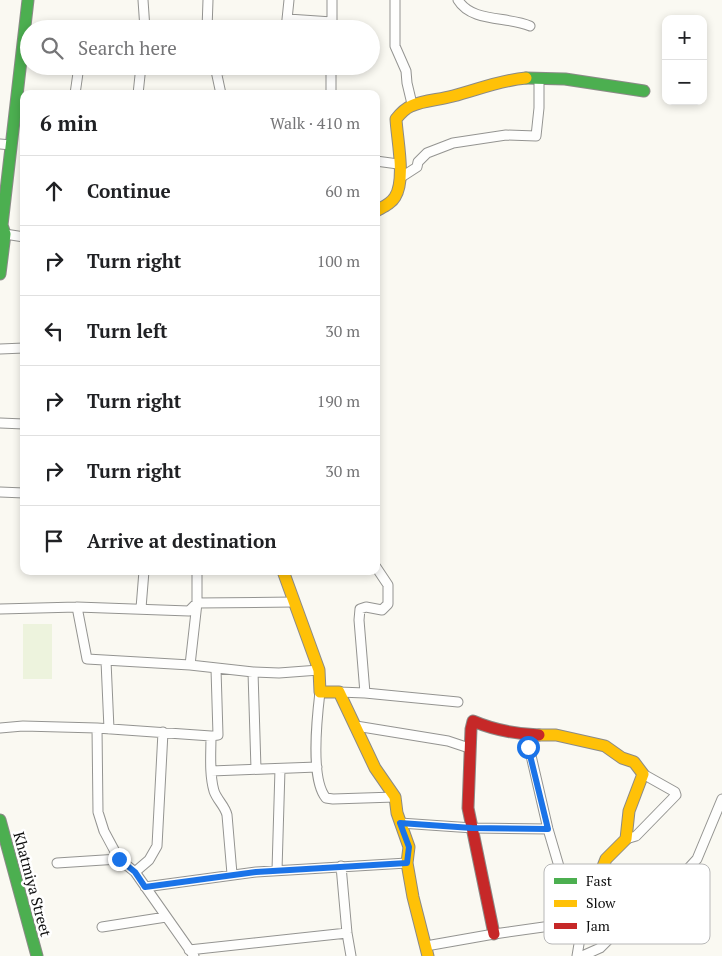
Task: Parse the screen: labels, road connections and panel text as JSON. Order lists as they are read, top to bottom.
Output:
{
  "streets": {
    "street": ["Khatmiya Street"]
  },
  "legend": ["Fast", "Slow", "Jam"],
  "page": {
    "map_buttons": ["+", "−"],
    "search": "Search here",
    "heading": ["6 min", "Walk · 410 m"],
    "list": [
      ["Continue", "60 m"],
      ["Turn right", "100 m"],
      ["Turn left", "30 m"],
      ["Turn right", "190 m"],
      ["Turn right", "30 m"],
      "Arrive at destination"
    ]
  }
}
